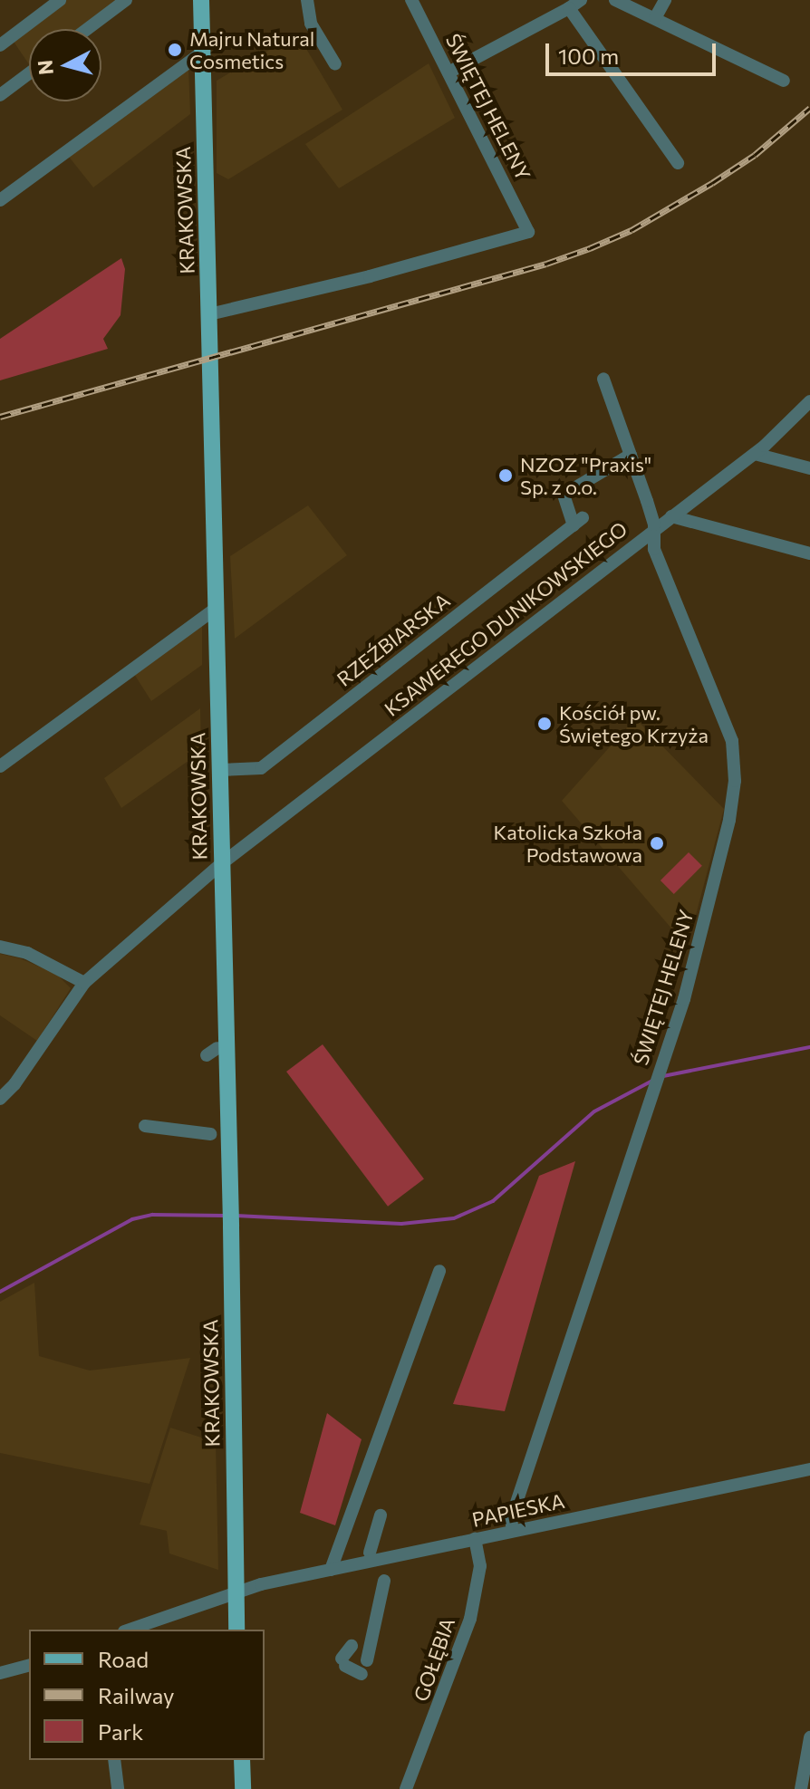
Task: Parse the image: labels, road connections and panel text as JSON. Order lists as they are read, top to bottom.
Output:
{
  "streets": {
    "main road": ["KRAKOWSKA"],
    "street": [
      "ŚWIĘTEJ HELENY",
      "KSAWEREGO DUNIKOWSKIEGO",
      "RZEŹBIARSKA",
      "PAPIESKA",
      "GOŁĘBIA"
    ]
  },
  "crossings": [
    ["ŚWIĘTEJ HELENY", "KRAKOWSKA"],
    ["ŚWIĘTEJ HELENY", "KSAWEREGO DUNIKOWSKIEGO"],
    ["ŚWIĘTEJ HELENY", "RZEŹBIARSKA"],
    ["ŚWIĘTEJ HELENY", "PAPIESKA"],
    ["KRAKOWSKA", "KSAWEREGO DUNIKOWSKIEGO"],
    ["KRAKOWSKA", "RZEŹBIARSKA"],
    ["KRAKOWSKA", "PAPIESKA"],
    ["PAPIESKA", "GOŁĘBIA"]
  ],
  "places": [
    "Majru Natural Cosmetics",
    "NZOZ \"Praxis\" Sp. z o.o.",
    "Kościół pw. Świętego Krzyża",
    "Katolicka Szkoła Podstawowa"
  ],
  "legend": ["Road", "Railway", "Park"],
  "scale_bar": "100 m",
  "north": "left"
}
